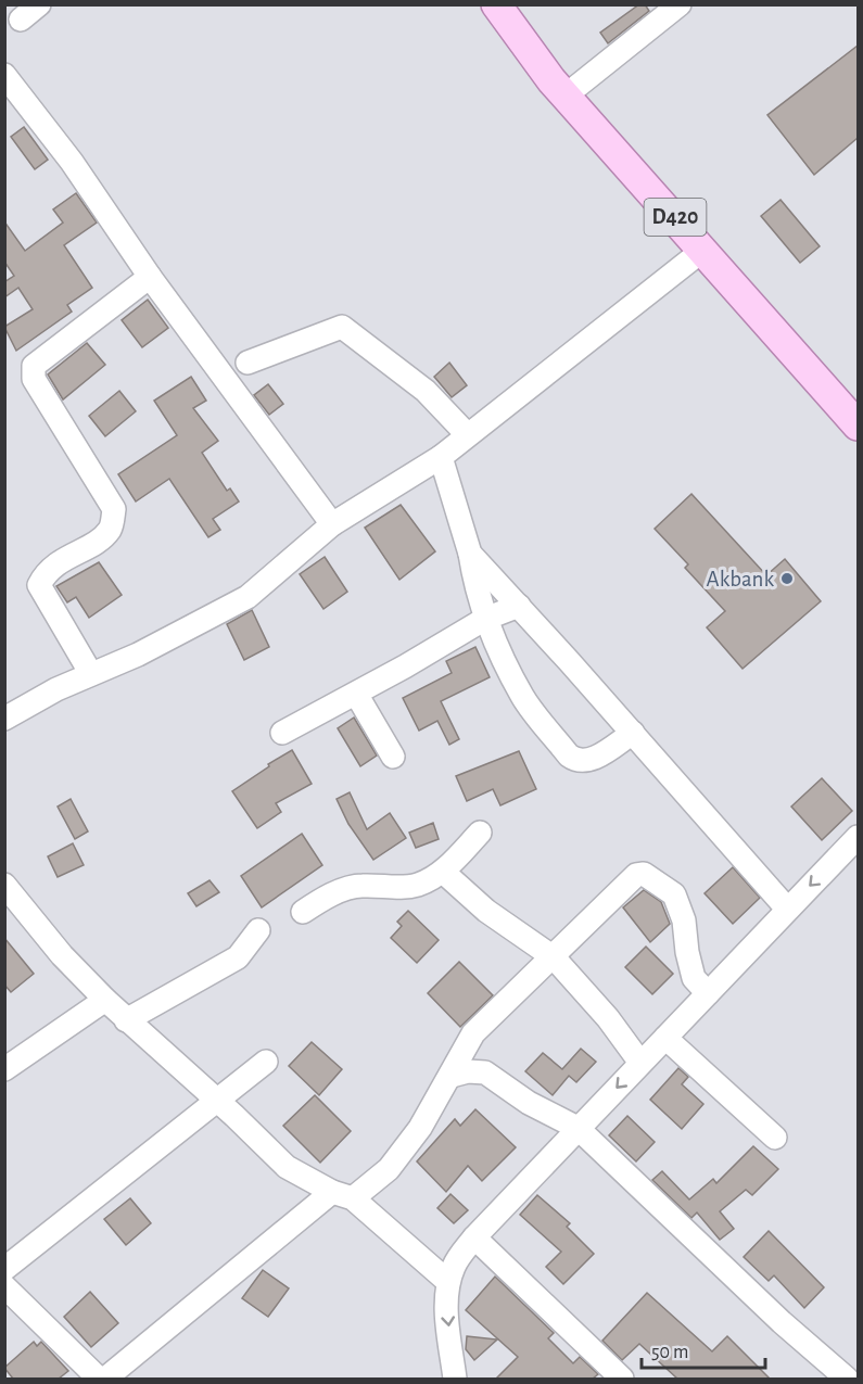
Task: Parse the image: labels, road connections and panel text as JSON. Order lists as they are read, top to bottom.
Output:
{
  "streets": {
    "main road": ["D420"]
  },
  "places": ["Akbank"],
  "scale_bar": "50 m"
}
